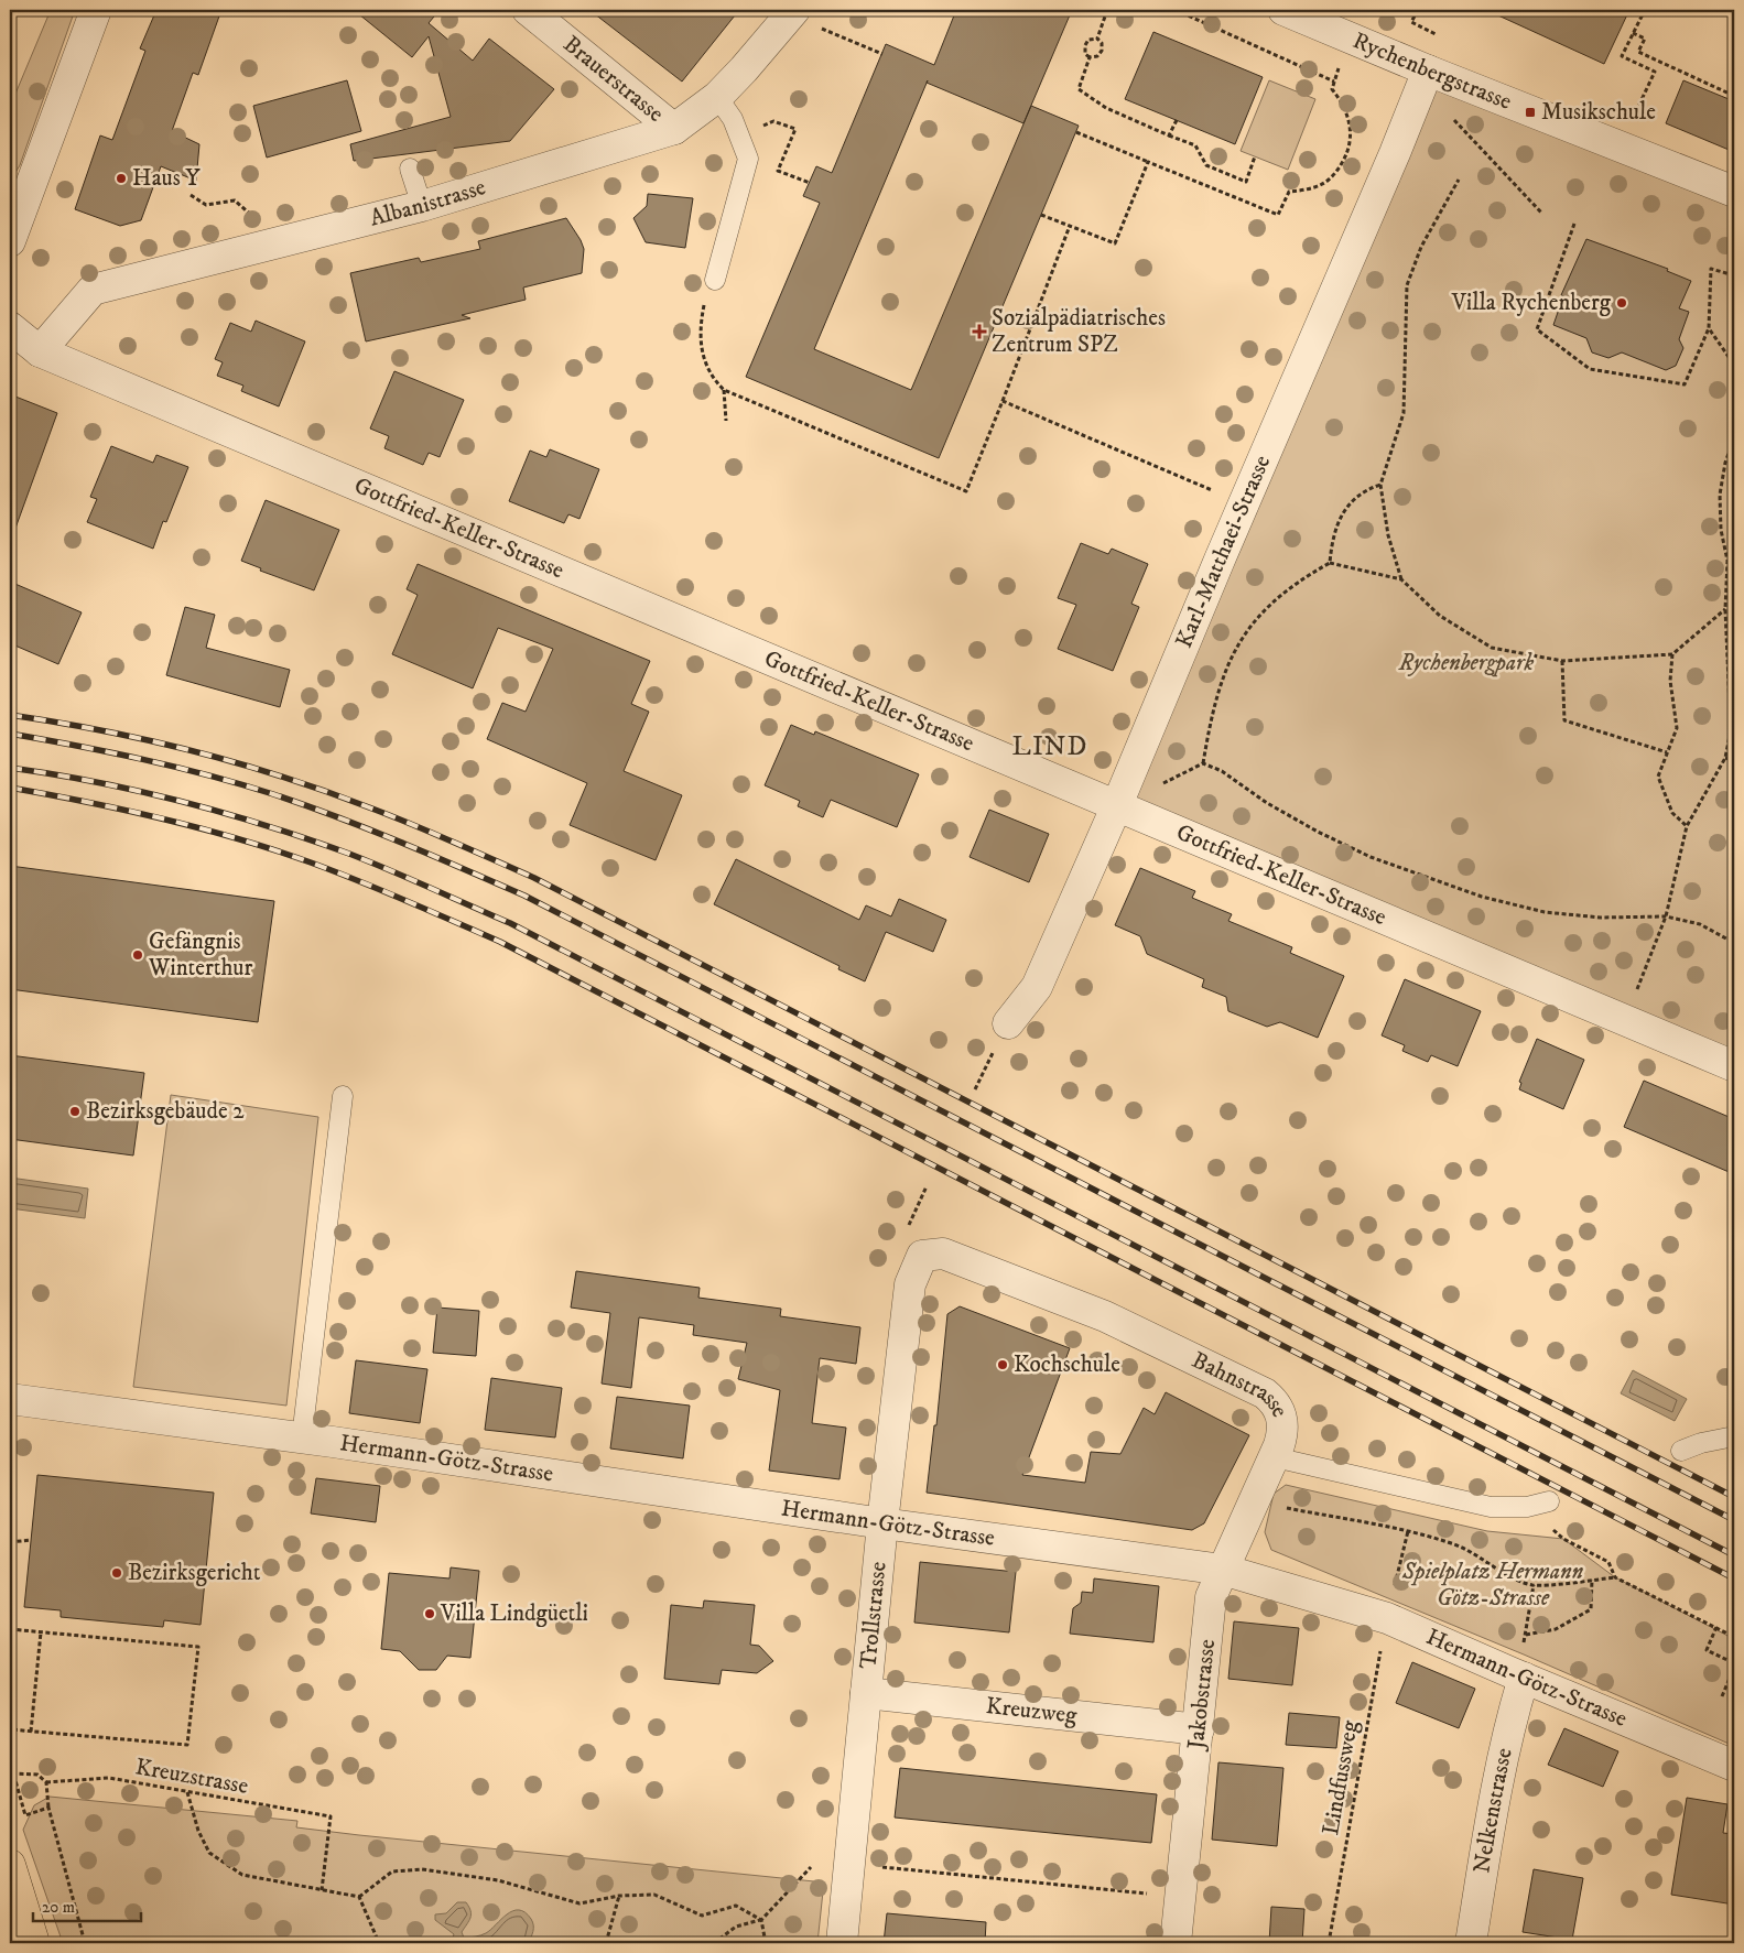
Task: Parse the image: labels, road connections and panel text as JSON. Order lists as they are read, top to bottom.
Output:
{
  "streets": {
    "street": [
      "Rychenbergstrasse",
      "Brauerstrasse",
      "Albanistrasse",
      "Gottfried-Keller-Strasse",
      "Karl-Matthaei-Strasse",
      "Bahnstrasse",
      "Hermann-Götz-Strasse",
      "Trollstrasse",
      "Jakobstrasse",
      "Kreuzweg",
      "Nelkenstrasse"
    ],
    "path": ["Kreuzstrasse", "Lindfussweg"]
  },
  "crossings": [
    ["Rychenbergstrasse", "Karl-Matthaei-Strasse"],
    ["Brauerstrasse", "Albanistrasse"],
    ["Albanistrasse", "Gottfried-Keller-Strasse"],
    ["Gottfried-Keller-Strasse", "Karl-Matthaei-Strasse"],
    ["Bahnstrasse", "Trollstrasse"],
    ["Bahnstrasse", "Jakobstrasse"],
    ["Hermann-Götz-Strasse", "Trollstrasse"],
    ["Hermann-Götz-Strasse", "Jakobstrasse"],
    ["Hermann-Götz-Strasse", "Lindfussweg"],
    ["Hermann-Götz-Strasse", "Nelkenstrasse"],
    ["Trollstrasse", "Kreuzweg"],
    ["Jakobstrasse", "Kreuzweg"]
  ],
  "districts": ["LIND"],
  "parks": ["Rychenbergpark", "Spielplatz Hermann Götz-Strasse"],
  "places": {
    "transit": ["Musikschule"],
    "other": [
      "Haus Y",
      "Villa Rychenberg",
      "Gefängnis Winterthur",
      "Bezirksgebäude 2",
      "Kochschule",
      "Bezirksgericht",
      "Villa Lindgüetli"
    ],
    "health": ["Sozialpädiatrisches Zentrum SPZ"]
  },
  "scale_bar": "20 m"
}
